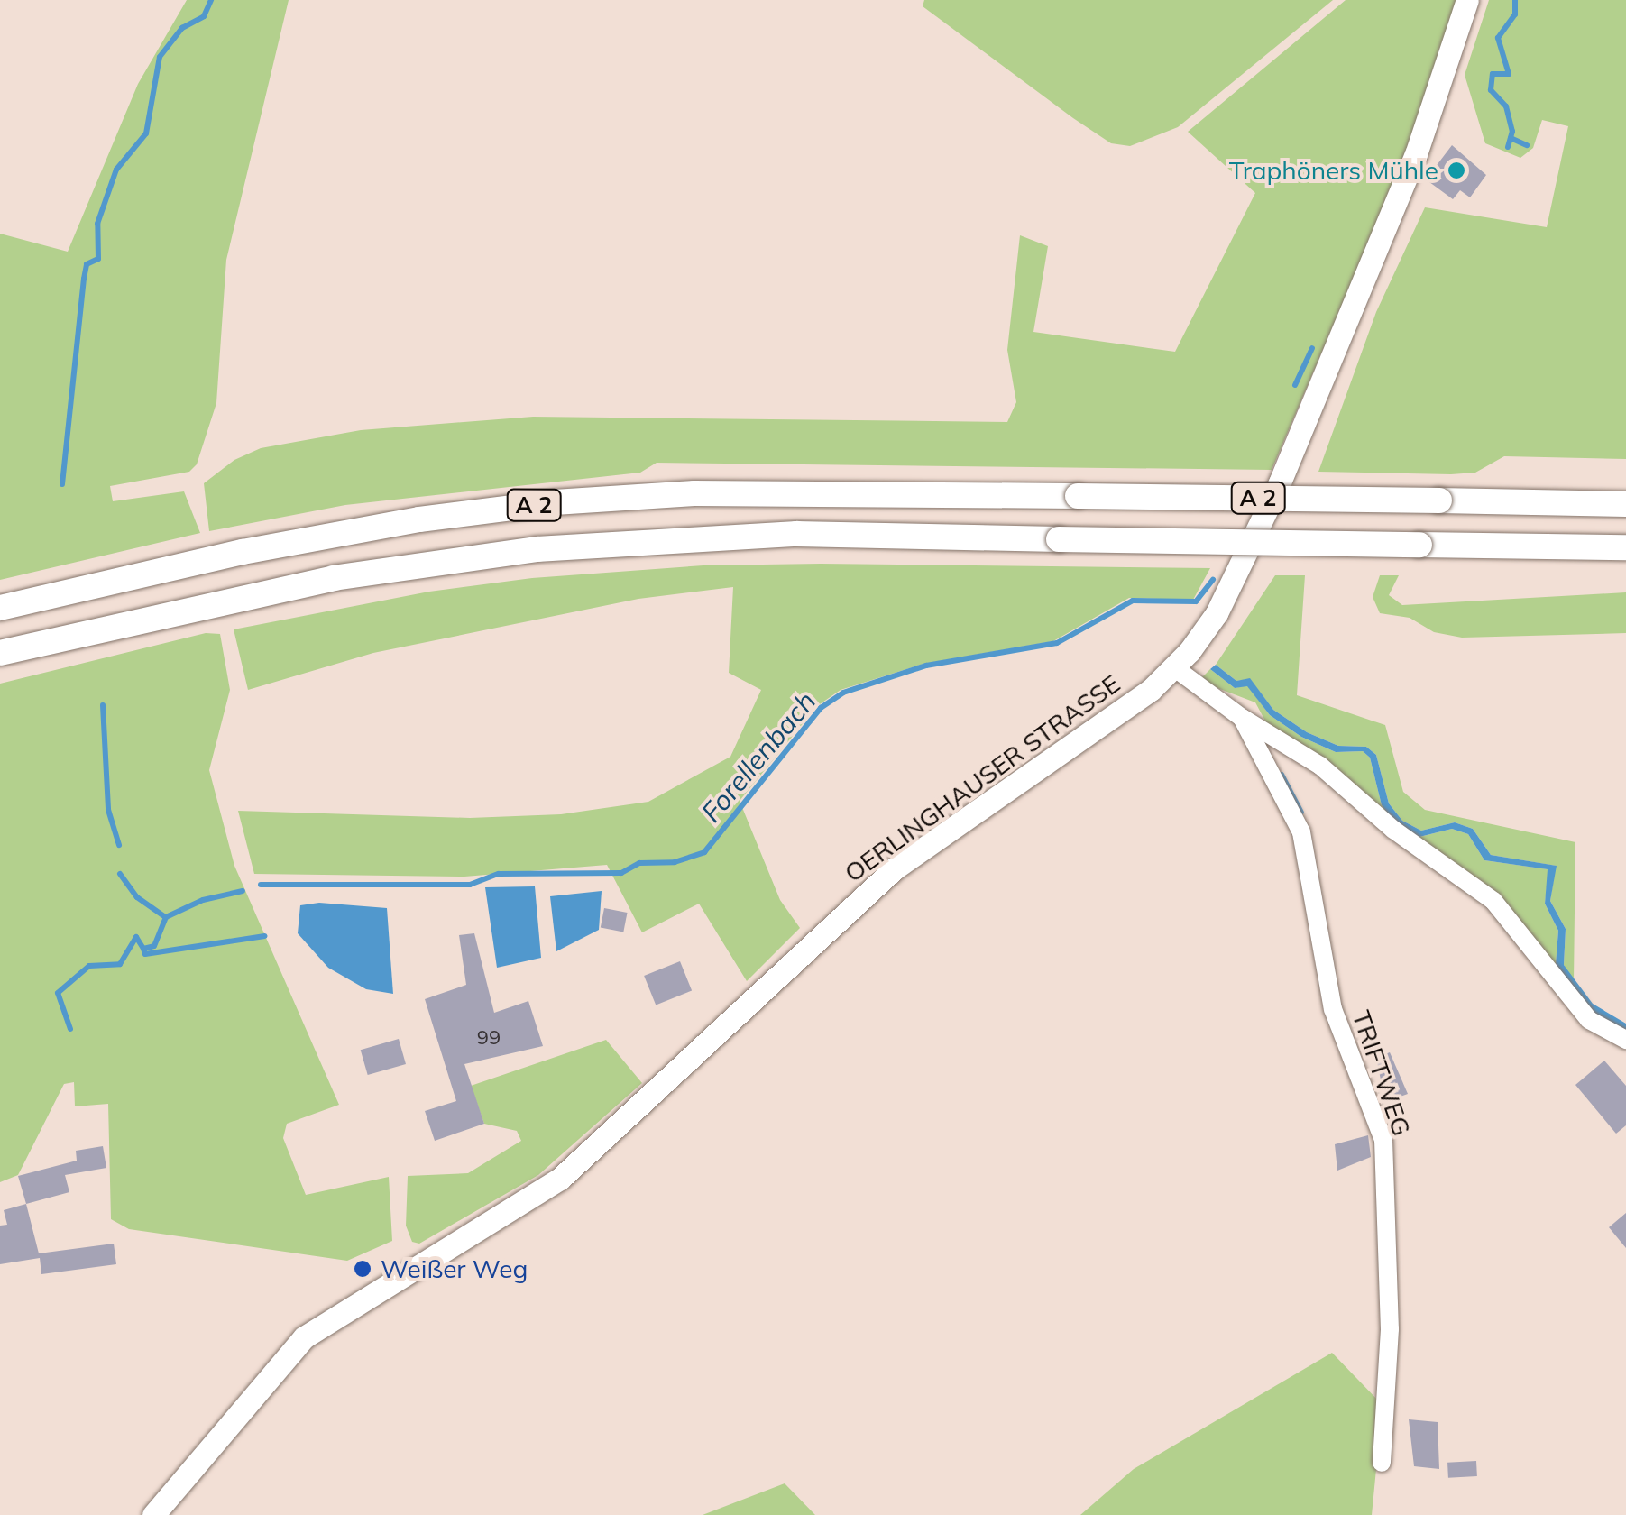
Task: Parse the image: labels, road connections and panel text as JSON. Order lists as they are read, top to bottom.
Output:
{
  "streets": {
    "highway": ["A 2"],
    "main road": ["OERLINGHAUSER STRASSE"],
    "street": ["TRIFTWEG"]
  },
  "crossings": [
    ["OERLINGHAUSER STRASSE", "TRIFTWEG"]
  ],
  "water": ["Forellenbach"],
  "places": ["Traphöners Mühle", "Weißer Weg"],
  "house_numbers": ["99"]
}
